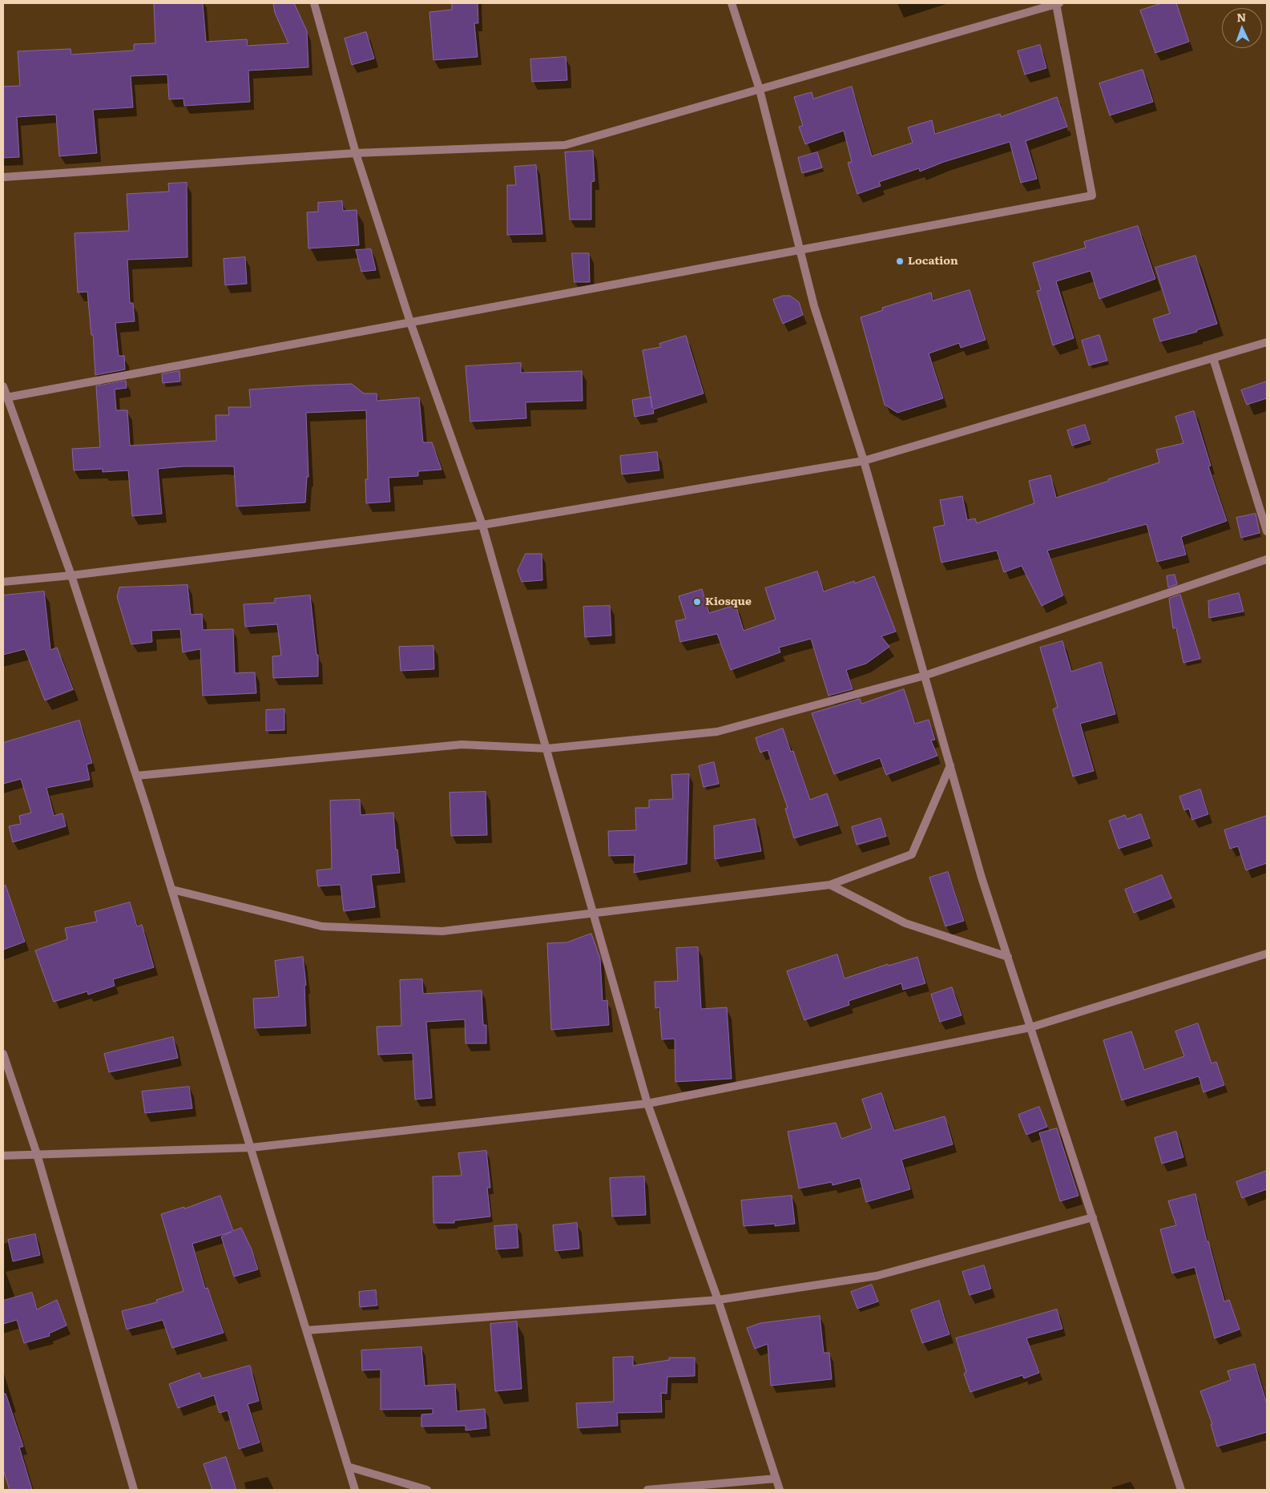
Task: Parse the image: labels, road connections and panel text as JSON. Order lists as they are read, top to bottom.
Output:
{
  "places": ["Location", "Kiosque"],
  "north": "top"
}
